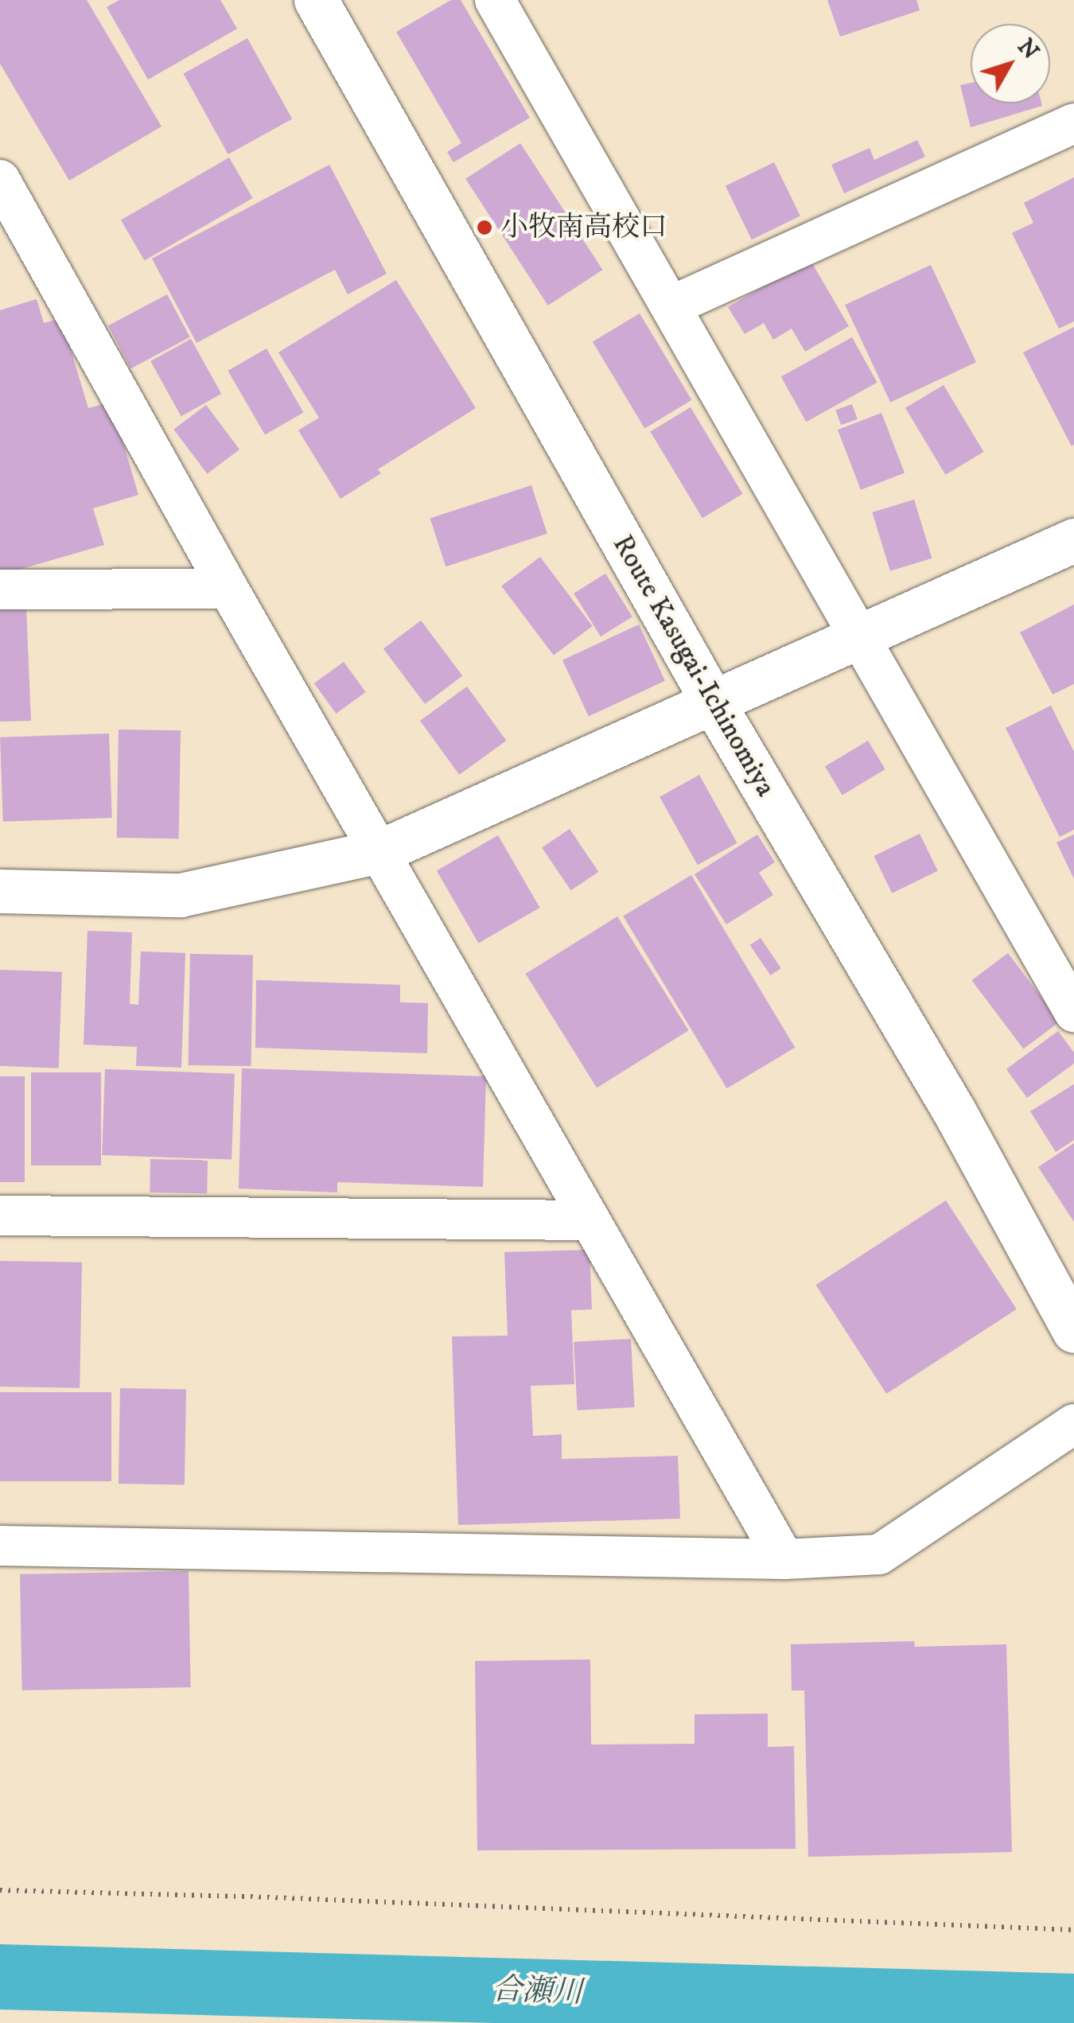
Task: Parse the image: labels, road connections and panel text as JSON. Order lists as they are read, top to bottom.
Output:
{
  "streets": {
    "main road": ["Route Kasugai-Ichinomiya"]
  },
  "water": ["合瀬川"],
  "places": ["小牧南高校口"],
  "north": "top right"
}
